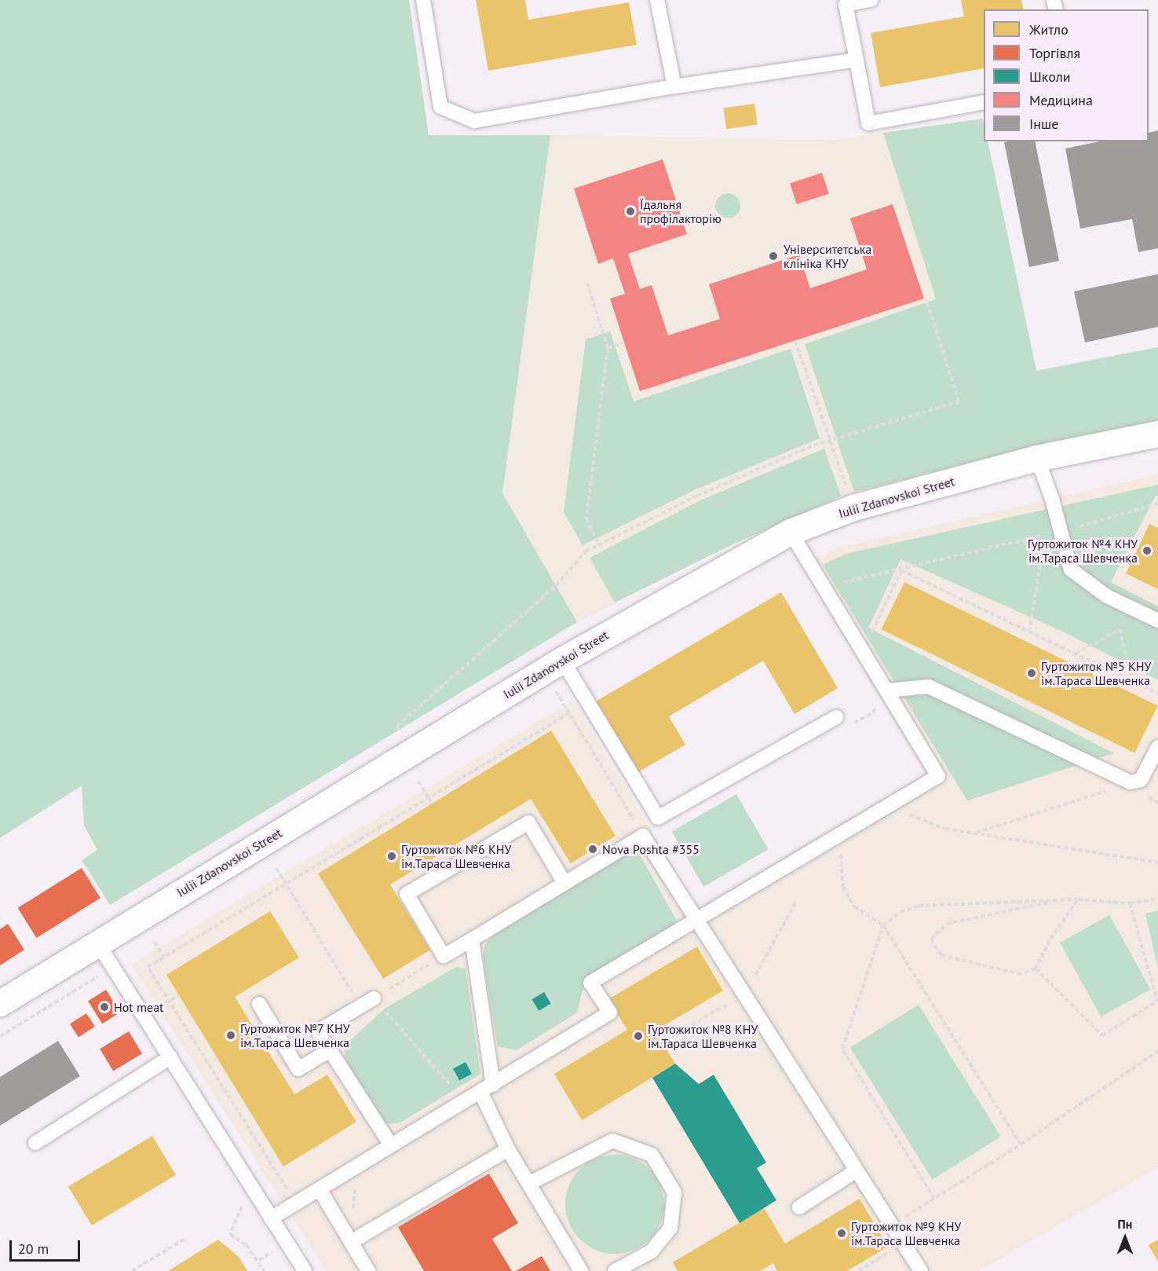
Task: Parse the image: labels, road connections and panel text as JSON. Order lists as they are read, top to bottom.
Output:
{
  "streets": {
    "street": ["Iulii Zdanovskoi Street"]
  },
  "places": [
    "Їдальня профілакторію",
    "Університетська клініка КНУ",
    "Гуртожиток №4 КНУ ім.Тараса Шевченка",
    "Гуртожиток №5 КНУ ім.Тараса Шевченка",
    "Nova Poshta #355",
    "Гуртожиток №6 КНУ ім.Тараса Шевченка",
    "Hot meat",
    "Гуртожиток №7 КНУ ім.Тараса Шевченка",
    "Гуртожиток №8 КНУ ім.Тараса Шевченка",
    "Гуртожиток №9 КНУ ім.Тараса Шевченка"
  ],
  "legend": [
    "Житло",
    "Торгівля",
    "Школи",
    "Медицина",
    "Інше"
  ],
  "scale_bar": "20 m",
  "north": "top"
}
